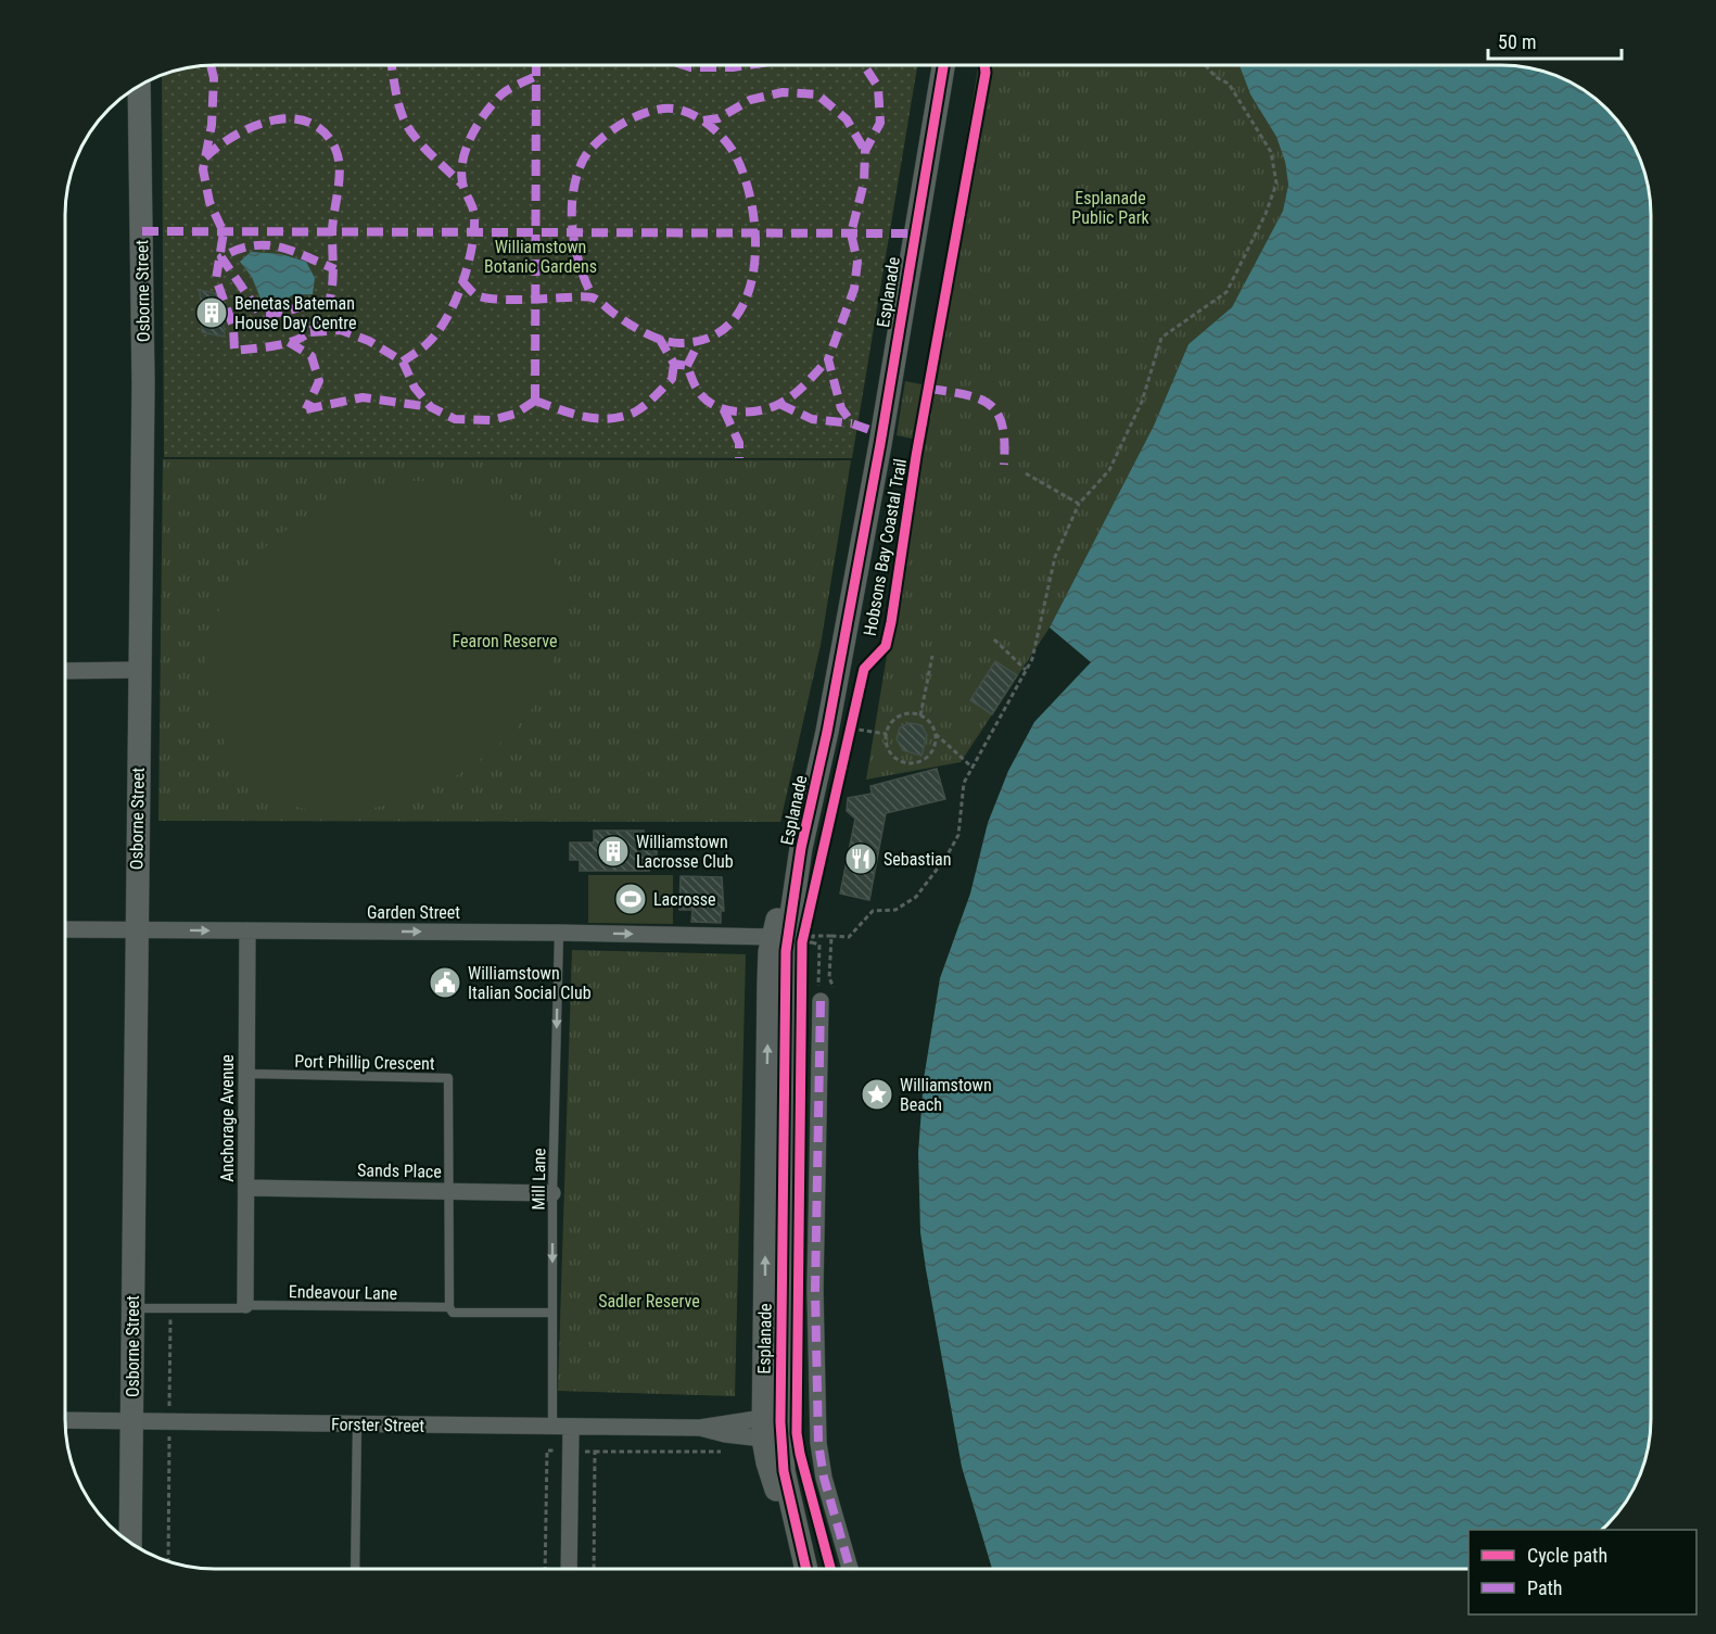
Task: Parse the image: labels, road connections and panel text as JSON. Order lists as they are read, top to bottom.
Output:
{
  "streets": {
    "street": [
      "Osborne Street",
      "Esplanade",
      "Garden Street",
      "Anchorage Avenue",
      "Sands Place",
      "Forster Street"
    ],
    "lane": ["Port Phillip Crescent", "Mill Lane", "Endeavour Lane"],
    "cycle path": ["Hobsons Bay Coastal Trail"]
  },
  "crossings": [
    ["Osborne Street", "Garden Street"],
    ["Osborne Street", "Endeavour Lane"],
    ["Osborne Street", "Forster Street"],
    ["Esplanade", "Garden Street"],
    ["Esplanade", "Forster Street"],
    ["Garden Street", "Anchorage Avenue"],
    ["Garden Street", "Mill Lane"],
    ["Port Phillip Crescent", "Anchorage Avenue"],
    ["Port Phillip Crescent", "Sands Place"],
    ["Port Phillip Crescent", "Endeavour Lane"],
    ["Anchorage Avenue", "Sands Place"],
    ["Anchorage Avenue", "Endeavour Lane"],
    ["Sands Place", "Mill Lane"],
    ["Mill Lane", "Endeavour Lane"],
    ["Mill Lane", "Forster Street"]
  ],
  "one_way": ["Garden Street", "Mill Lane"],
  "parks": [
    "Esplanade Public Park",
    "Williamstown Botanic Gardens",
    "Fearon Reserve",
    "Sadler Reserve"
  ],
  "places": {
    "building": ["Benetas Bateman House Day Centre", "Williamstown Lacrosse Club"],
    "restaurant": ["Sebastian"],
    "sports": ["Lacrosse"],
    "public building": ["Williamstown Italian Social Club"],
    "place": ["Williamstown Beach"]
  },
  "legend": ["Cycle path", "Path"],
  "scale_bar": "50 m"
}
